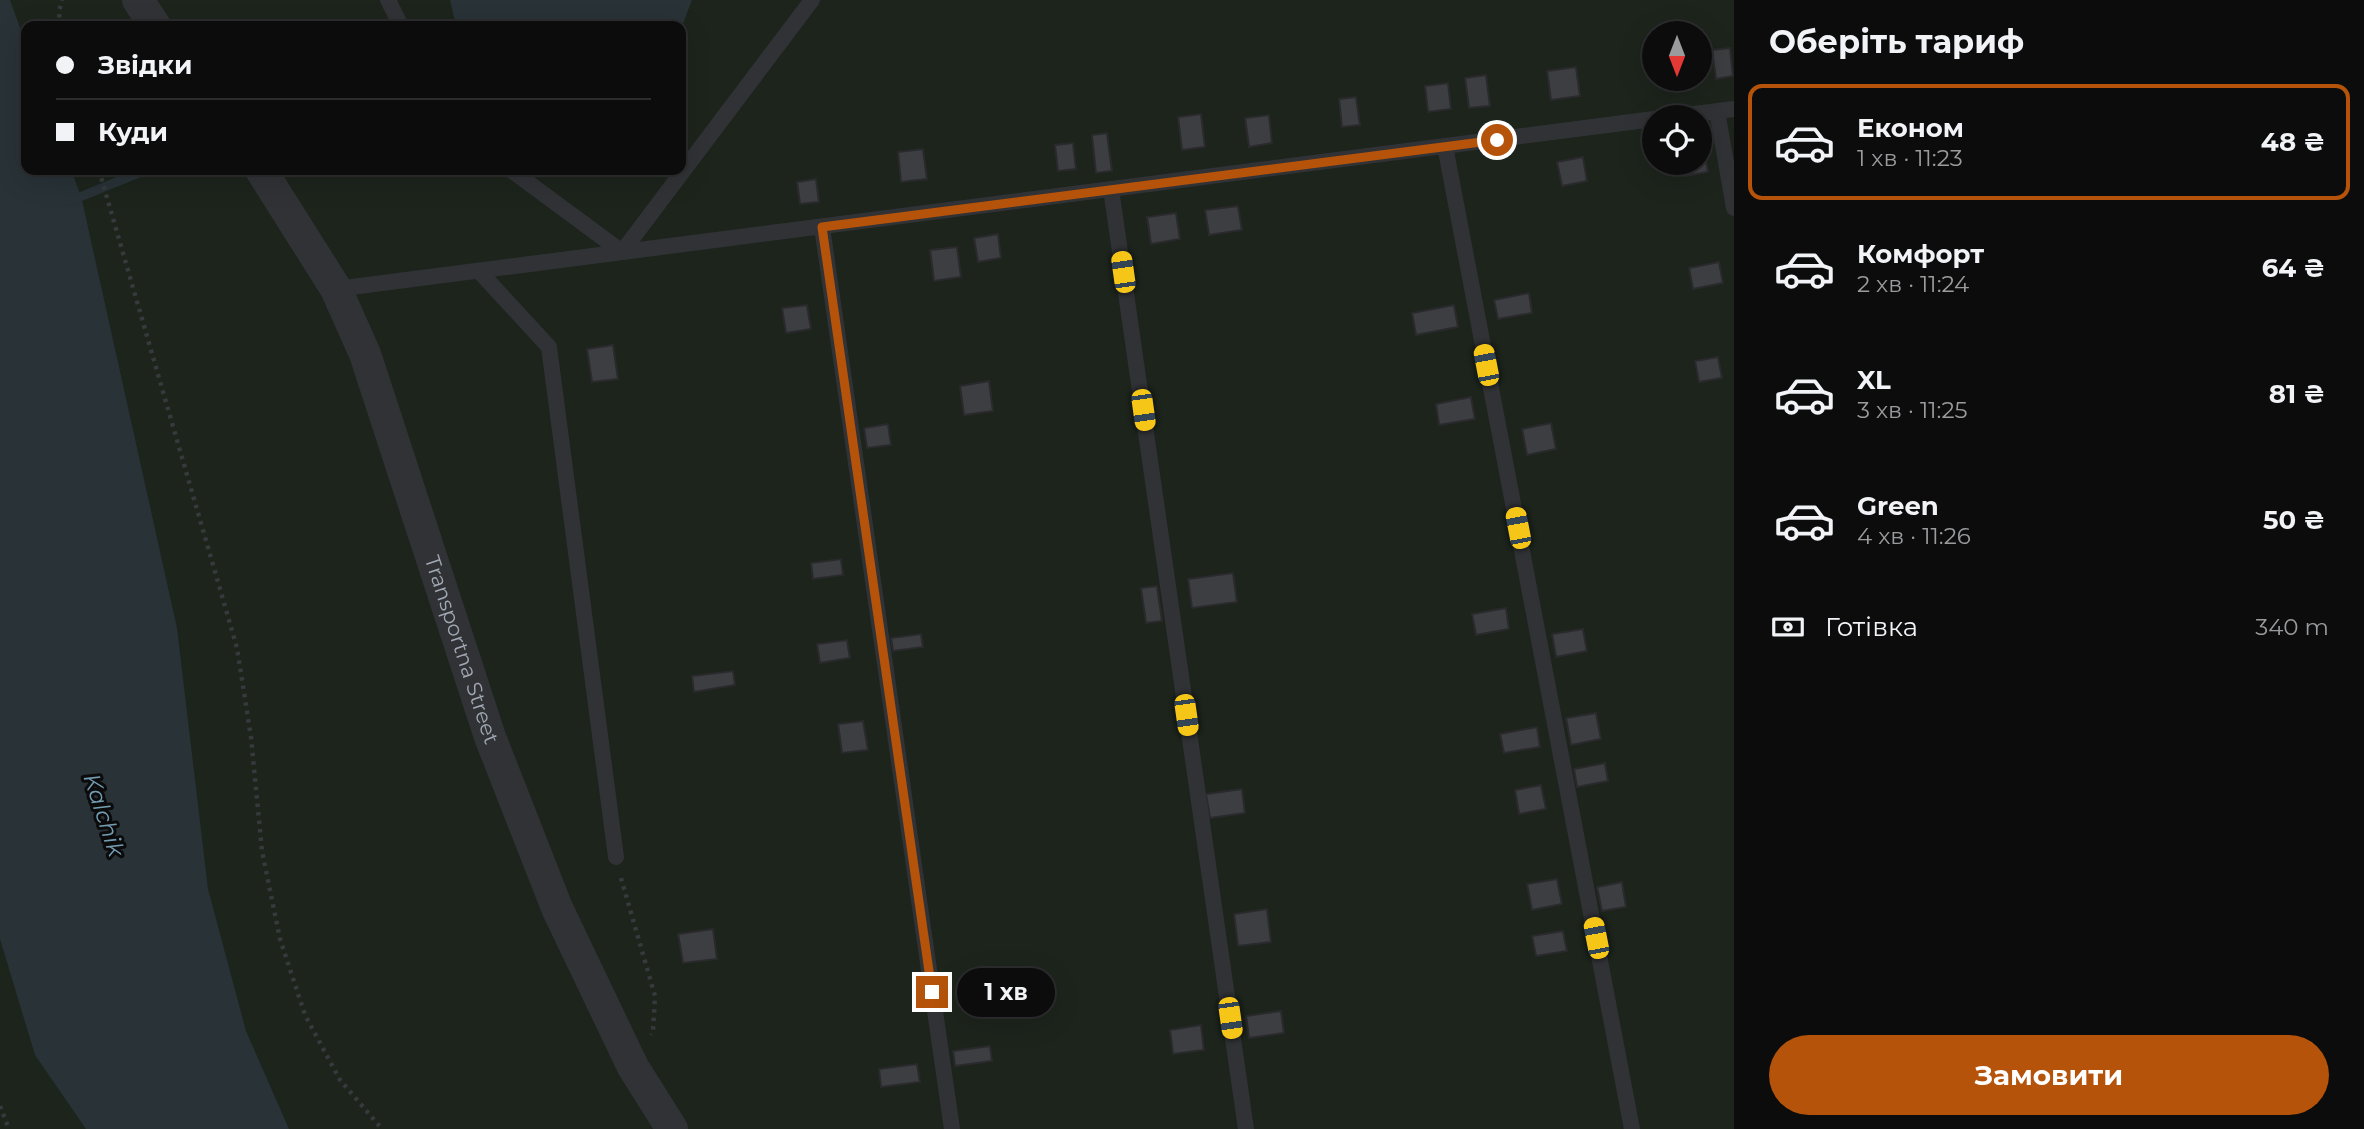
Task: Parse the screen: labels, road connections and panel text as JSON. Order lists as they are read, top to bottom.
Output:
{
  "streets": {
    "street": ["Transportna Street"]
  },
  "water": ["Kalchik"],
  "north": "bottom",
  "page": {
    "heading": "Оберіть тариф",
    "banner": ["Звідки", "Куди"],
    "list": [
      {
        "name": "Економ",
        "note": "1 хв · 11:23",
        "value": "48 ₴"
      },
      {
        "name": "Комфорт",
        "note": "2 хв · 11:24",
        "value": "64 ₴"
      },
      {
        "name": "XL",
        "note": "3 хв · 11:25",
        "value": "81 ₴"
      },
      {
        "name": "Green",
        "note": "4 хв · 11:26",
        "value": "50 ₴"
      }
    ],
    "pay": ["Готівка", "340 m"],
    "bubble": "1 хв",
    "buttons": "Замовити"
  }
}
